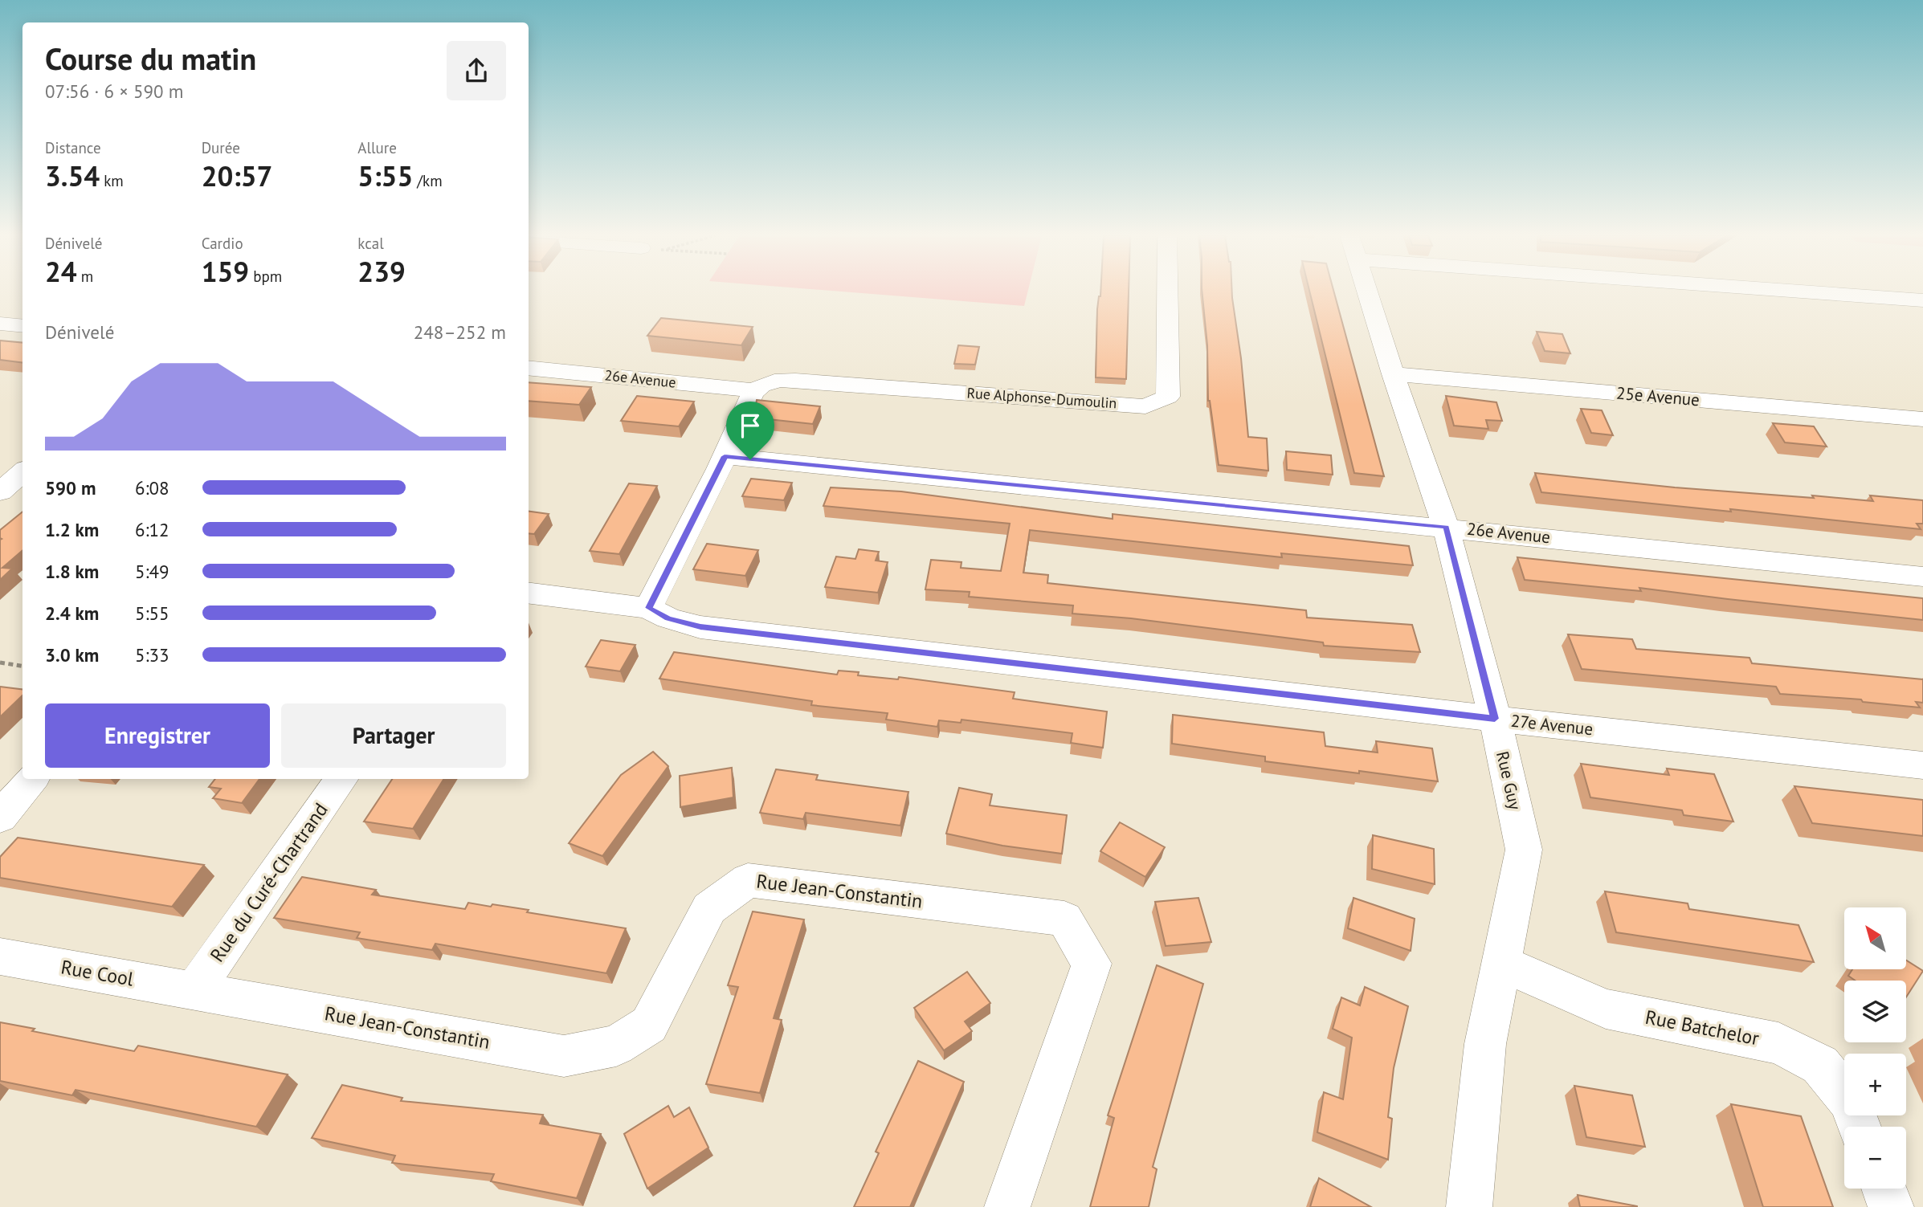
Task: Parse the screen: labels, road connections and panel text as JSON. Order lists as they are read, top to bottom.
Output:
{
  "streets": {
    "street": [
      "26e Avenue",
      "25e Avenue",
      "Rue Alphonse-Dumoulin",
      "27e Avenue",
      "Rue Guy",
      "Rue du Curé-Chartrand",
      "Rue Jean-Constantin",
      "Rue Cool",
      "Rue Batchelor"
    ]
  },
  "crossings": [
    ["26e Avenue", "Rue Alphonse-Dumoulin"],
    ["26e Avenue", "Rue Guy"],
    ["25e Avenue", "Rue Guy"],
    ["27e Avenue", "Rue Guy"],
    ["Rue Guy", "Rue Batchelor"],
    ["Rue du Curé-Chartrand", "Rue Jean-Constantin"],
    ["Rue du Curé-Chartrand", "Rue Cool"],
    ["Rue Jean-Constantin", "Rue Cool"]
  ],
  "north": "top left",
  "page": {
    "heading": ["Course du matin", "07:56 · 6 × 590 m"],
    "stats": [
      ["Distance", "3.54 km"],
      ["Durée", "20:57"],
      ["Allure", "5:55 /km"],
      ["Dénivelé", "24 m"],
      ["Cardio", "159 bpm"],
      ["kcal", "239"]
    ],
    "chart": ["Dénivelé", "248–252 m"],
    "list": [
      {
        "name": "590 m",
        "note": "6:08"
      },
      {
        "name": "1.2 km",
        "note": "6:12"
      },
      {
        "name": "1.8 km",
        "note": "5:49"
      },
      {
        "name": "2.4 km",
        "note": "5:55"
      },
      {
        "name": "3.0 km",
        "note": "5:33"
      }
    ],
    "buttons": ["Enregistrer", "Partager"],
    "map_buttons": ["+", "−"]
  }
}
